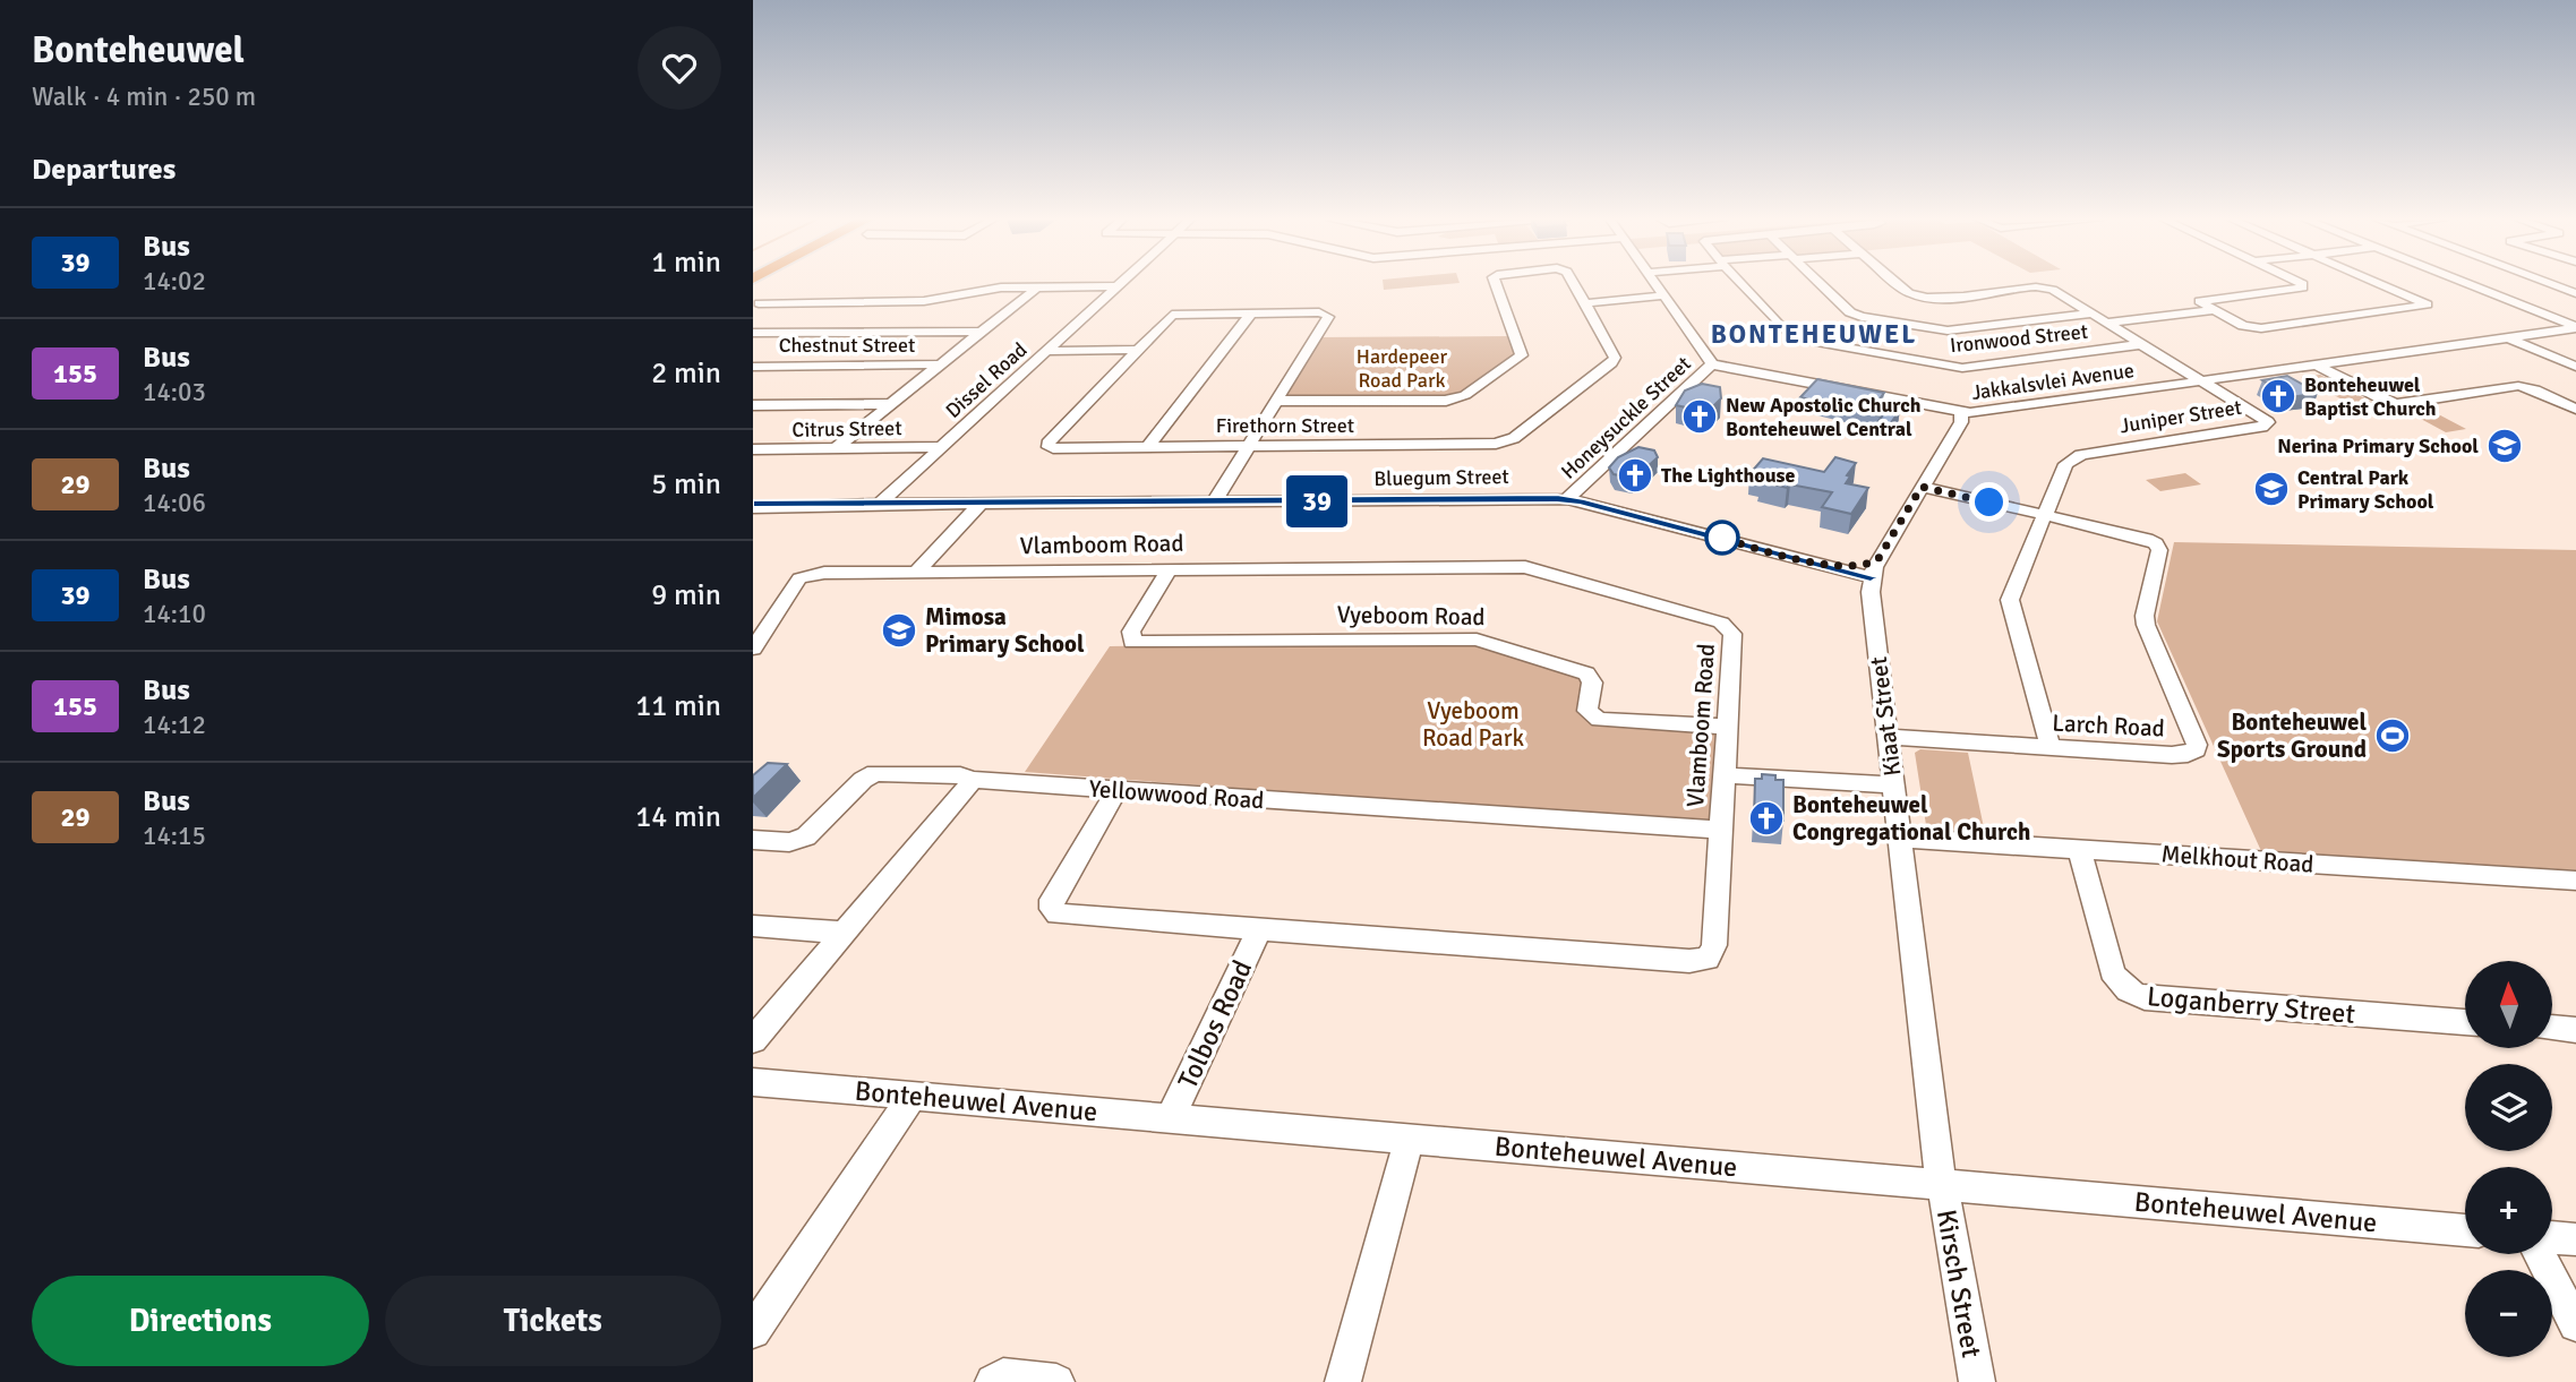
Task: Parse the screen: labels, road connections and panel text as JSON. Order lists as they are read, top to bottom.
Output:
{
  "streets": {
    "street": [
      "Ironwood Street",
      "Chestnut Street",
      "Dissel Road",
      "Jakkalsvlei Avenue",
      "Juniper Street",
      "Honeysuckle Street",
      "Firethorn Street",
      "Citrus Street",
      "Bluegum Street",
      "Vlamboom Road",
      "Vyeboom Road",
      "Kiaat Street",
      "Larch Road",
      "Yellowwood Road",
      "Melkhout Road",
      "Loganberry Street",
      "Tolbos Road",
      "Bonteheuwel Avenue",
      "Kirsch Street"
    ]
  },
  "crossings": [
    ["Ironwood Street", "Juniper Street"],
    ["Dissel Road", "Citrus Street"],
    ["Dissel Road", "Bluegum Street"],
    ["Jakkalsvlei Avenue", "Juniper Street"],
    ["Jakkalsvlei Avenue", "Honeysuckle Street"],
    ["Juniper Street", "Larch Road"],
    ["Honeysuckle Street", "Bluegum Street"],
    ["Bluegum Street", "Kiaat Street"],
    ["Vlamboom Road", "Vyeboom Road"],
    ["Vlamboom Road", "Yellowwood Road"],
    ["Vlamboom Road", "Tolbos Road"],
    ["Kiaat Street", "Larch Road"],
    ["Kiaat Street", "Melkhout Road"],
    ["Kiaat Street", "Bonteheuwel Avenue"],
    ["Kiaat Street", "Kirsch Street"],
    ["Melkhout Road", "Loganberry Street"],
    ["Tolbos Road", "Bonteheuwel Avenue"],
    ["Bonteheuwel Avenue", "Kirsch Street"]
  ],
  "districts": ["BONTEHEUWEL"],
  "parks": ["Hardepeer Road Park", "Vyeboom Road Park"],
  "places": {
    "church": [
      "Bonteheuwel Baptist Church",
      "New Apostolic Church Bonteheuwel Central",
      "The Lighthouse",
      "Bonteheuwel Congregational Church"
    ],
    "school or university": ["Nerina Primary School", "Central Park Primary School", "Mimosa Primary School"],
    "sports": ["Bonteheuwel Sports Ground"]
  },
  "lines": ["bus line 39"],
  "north": "top",
  "page": {
    "heading": [
      ["Bonteheuwel", "Walk · 4 min · 250 m"],
      "Departures"
    ],
    "on_map": "39",
    "list": [
      {
        "mark": "39",
        "name": "Bus",
        "note": "14:02",
        "value": "1 min"
      },
      {
        "mark": "155",
        "name": "Bus",
        "note": "14:03",
        "value": "2 min"
      },
      {
        "mark": "29",
        "name": "Bus",
        "note": "14:06",
        "value": "5 min"
      },
      {
        "mark": "39",
        "name": "Bus",
        "note": "14:10",
        "value": "9 min"
      },
      {
        "mark": "155",
        "name": "Bus",
        "note": "14:12",
        "value": "11 min"
      },
      {
        "mark": "29",
        "name": "Bus",
        "note": "14:15",
        "value": "14 min"
      }
    ],
    "map_buttons": ["+", "−"],
    "buttons": ["Directions", "Tickets"]
  }
}
